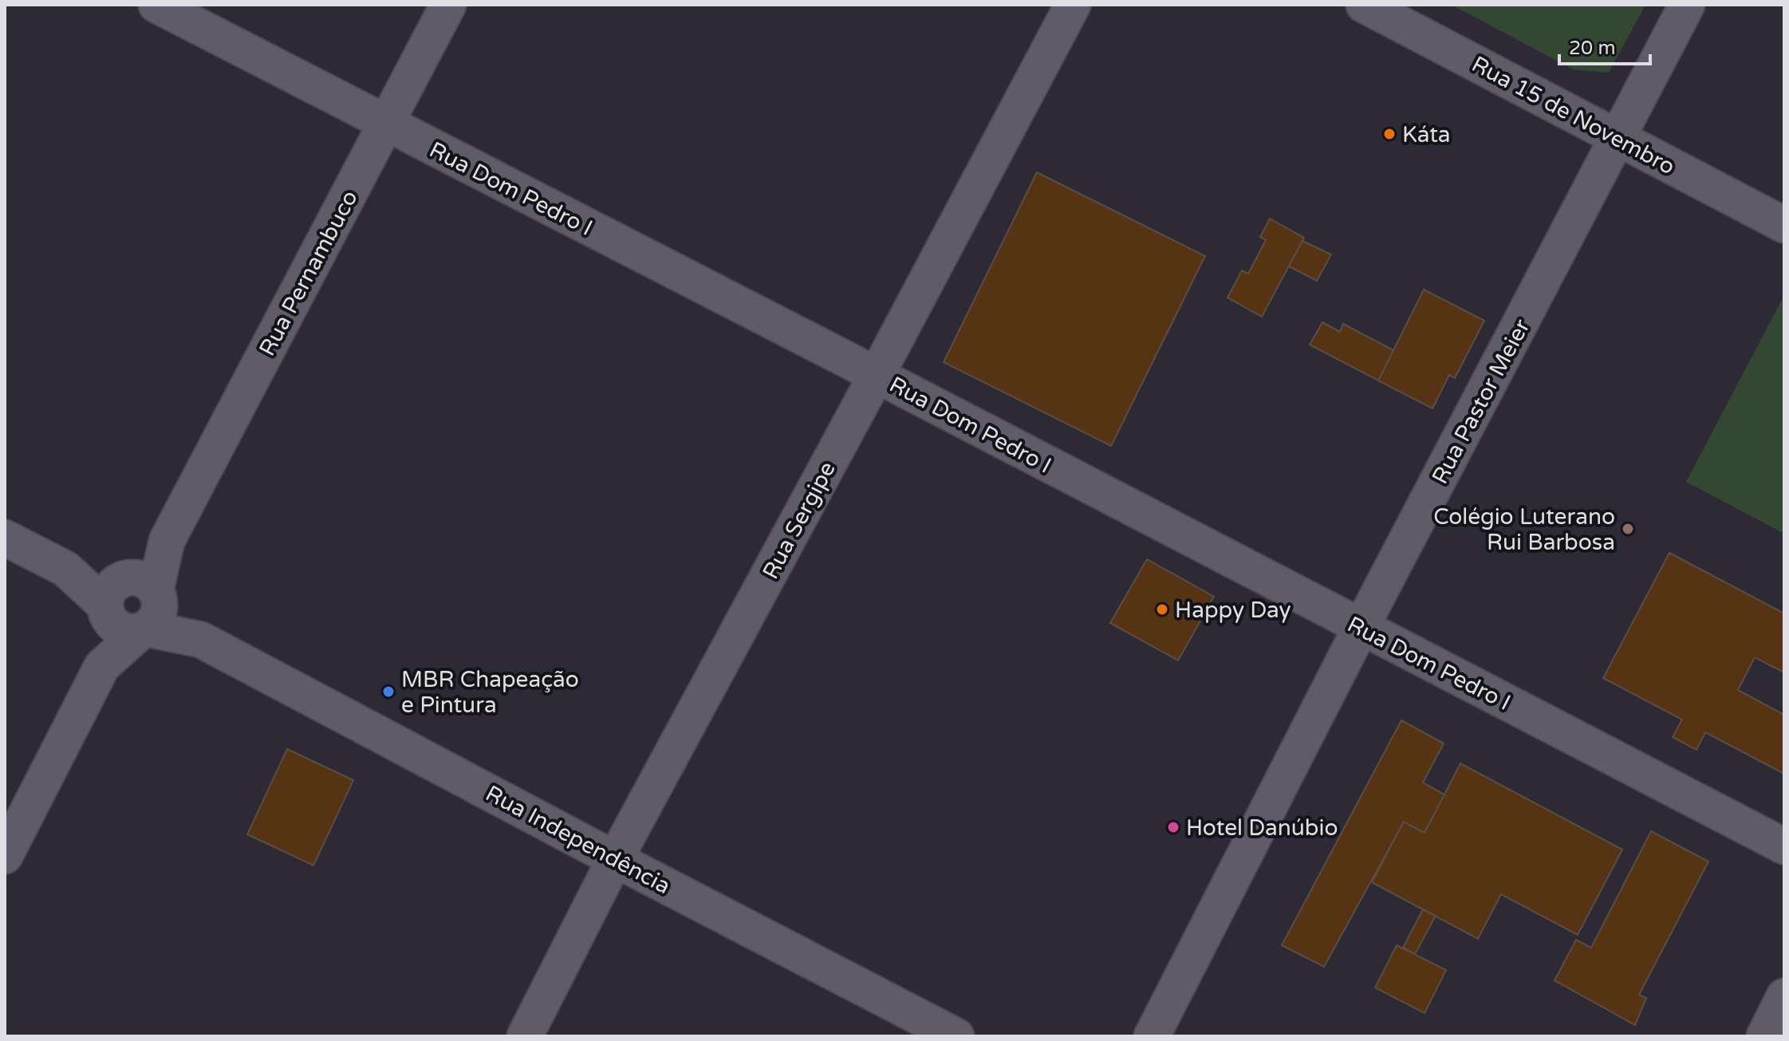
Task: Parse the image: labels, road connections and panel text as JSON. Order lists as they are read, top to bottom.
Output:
{
  "streets": {
    "street": [
      "Rua 15 de Novembro",
      "Rua Dom Pedro I",
      "Rua Pernambuco",
      "Rua Pastor Meier",
      "Rua Sergipe",
      "Rua Independência"
    ]
  },
  "crossings": [
    ["Rua 15 de Novembro", "Rua Pastor Meier"],
    ["Rua Dom Pedro I", "Rua Pernambuco"],
    ["Rua Dom Pedro I", "Rua Pastor Meier"],
    ["Rua Dom Pedro I", "Rua Sergipe"],
    ["Rua Pernambuco", "Rua Independência"],
    ["Rua Sergipe", "Rua Independência"]
  ],
  "places": [
    "Káta",
    "Colégio Luterano Rui Barbosa",
    "Happy Day",
    "MBR Chapeação e Pintura",
    "Hotel Danúbio"
  ],
  "scale_bar": "20 m"
}
